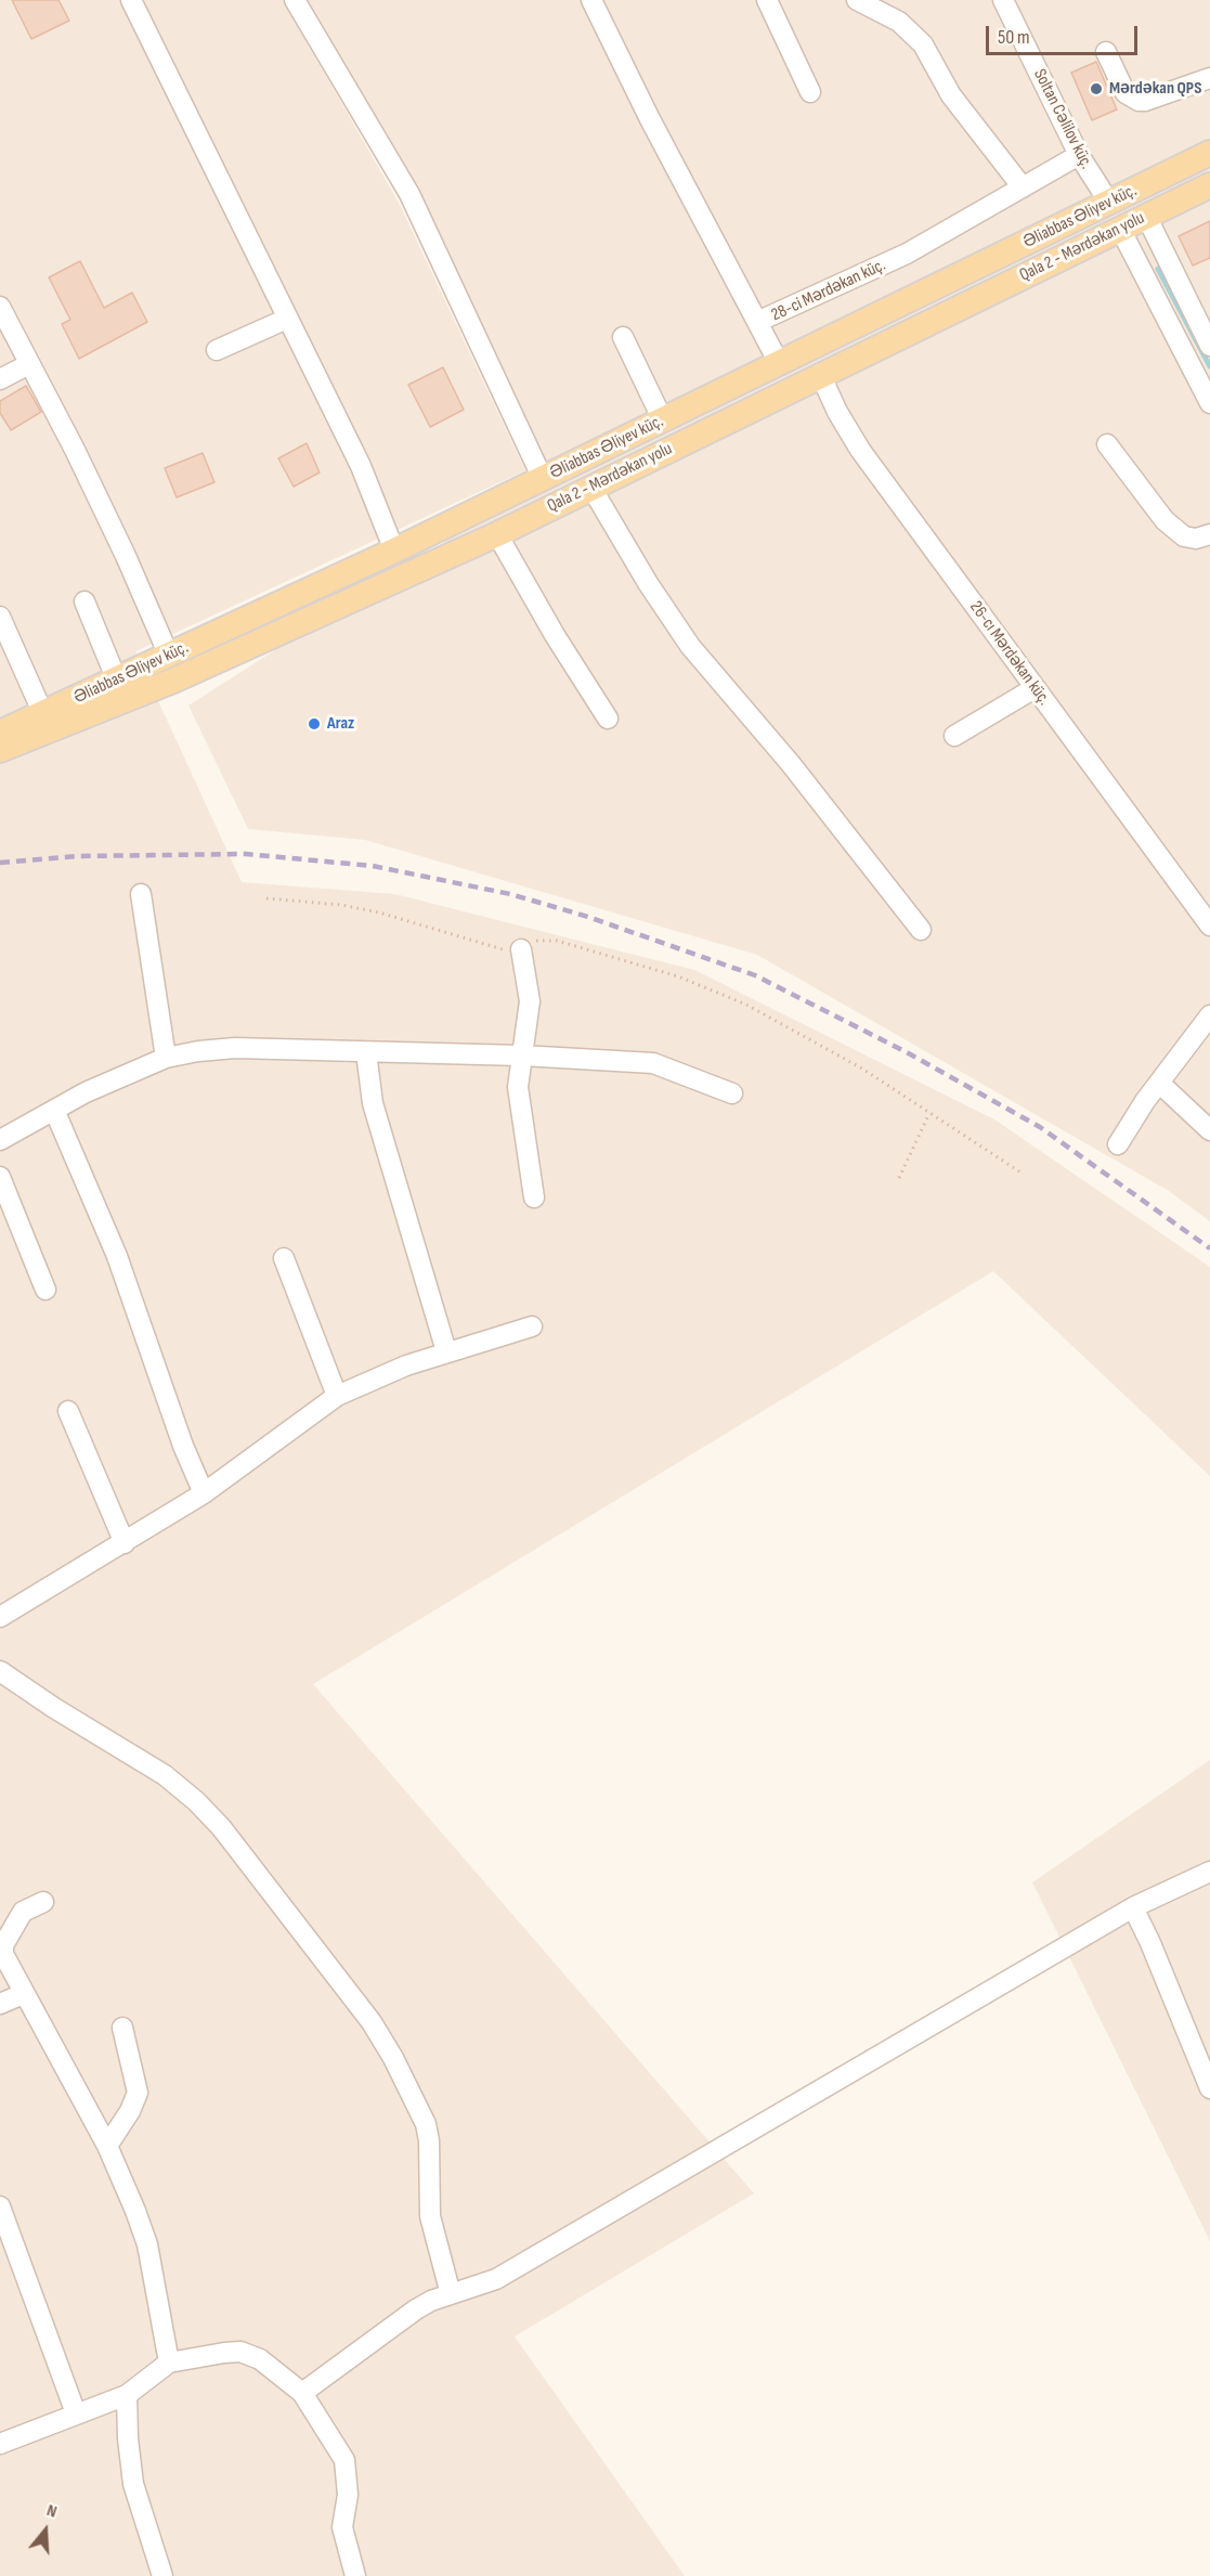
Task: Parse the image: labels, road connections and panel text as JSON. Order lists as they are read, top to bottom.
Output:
{
  "streets": {
    "main road": ["Əliabbas Əliyev küç.", "Qala 2 - Mərdəkan yolu"],
    "street": ["Soltan Cəlilov küç.", "28-ci Mərdəkan küç.", "26-cı Mərdəkan küç."]
  },
  "crossings": [
    ["Soltan Cəlilov küç.", "Əliabbas Əliyev küç."],
    ["Soltan Cəlilov küç.", "28-ci Mərdəkan küç."],
    ["Qala 2 - Mərdəkan yolu", "26-cı Mərdəkan küç."]
  ],
  "places": ["Mərdəkan QPS", "Araz"],
  "scale_bar": "50 m",
  "north": "top"
}
